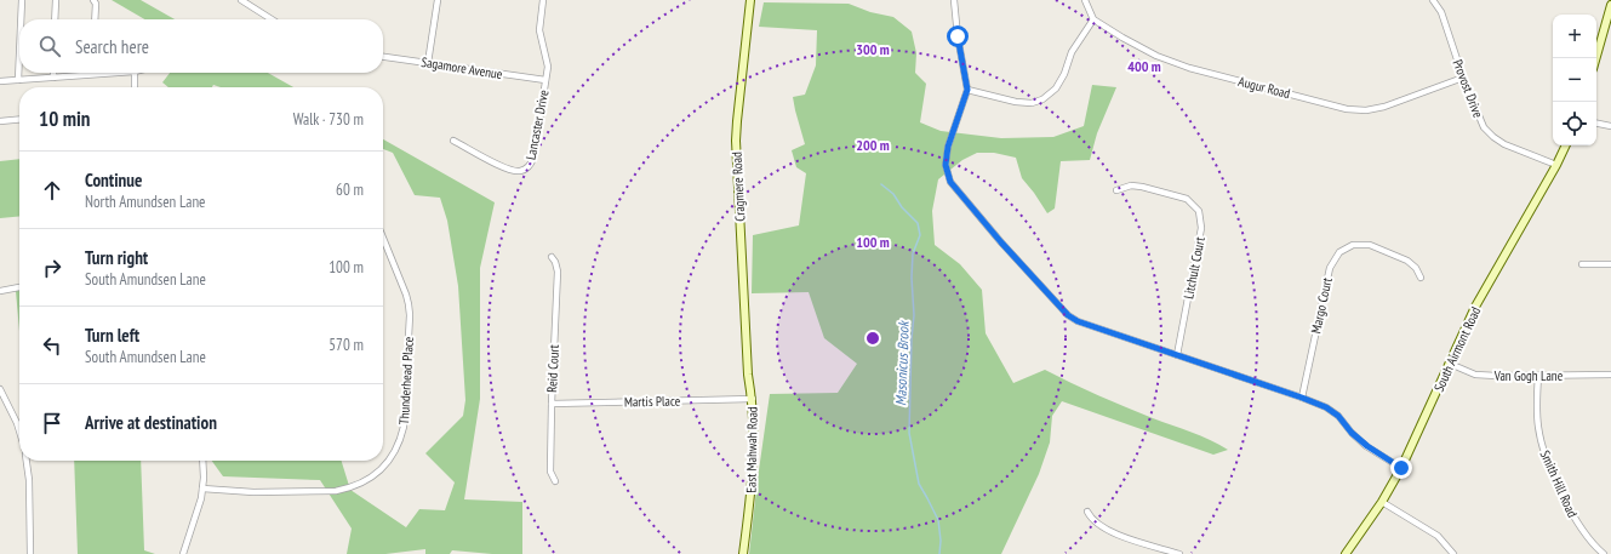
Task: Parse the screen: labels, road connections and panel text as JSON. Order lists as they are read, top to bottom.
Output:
{
  "streets": {
    "street": [
      "Sagamore Avenue",
      "Augur Road",
      "Provost Drive",
      "Lancaster Drive",
      "Cragmere Road",
      "Litchult Court",
      "Margo Court",
      "South Airmont Road",
      "Reid Court",
      "Van Gogh Lane",
      "Thunderhead Place",
      "Martis Place",
      "East Mahwah Road",
      "Smith Hill Road"
    ]
  },
  "crossings": [
    ["Sagamore Avenue", "Lancaster Drive"],
    ["Augur Road", "Provost Drive"],
    ["Provost Drive", "South Airmont Road"],
    ["Cragmere Road", "East Mahwah Road"],
    ["South Airmont Road", "Van Gogh Lane"],
    ["Reid Court", "Martis Place"],
    ["Van Gogh Lane", "Smith Hill Road"],
    ["Martis Place", "East Mahwah Road"]
  ],
  "water": ["Masonicus Brook"],
  "page": {
    "map_buttons": ["+", "−"],
    "search": "Search here",
    "heading": ["10 min", "Walk · 730 m"],
    "list": [
      ["Continue", "North Amundsen Lane", "60 m"],
      ["Turn right", "South Amundsen Lane", "100 m"],
      ["Turn left", "South Amundsen Lane", "570 m"],
      "Arrive at destination"
    ]
  },
  "rings": [
    "300 m",
    "400 m",
    "200 m",
    "100 m"
  ]
}
